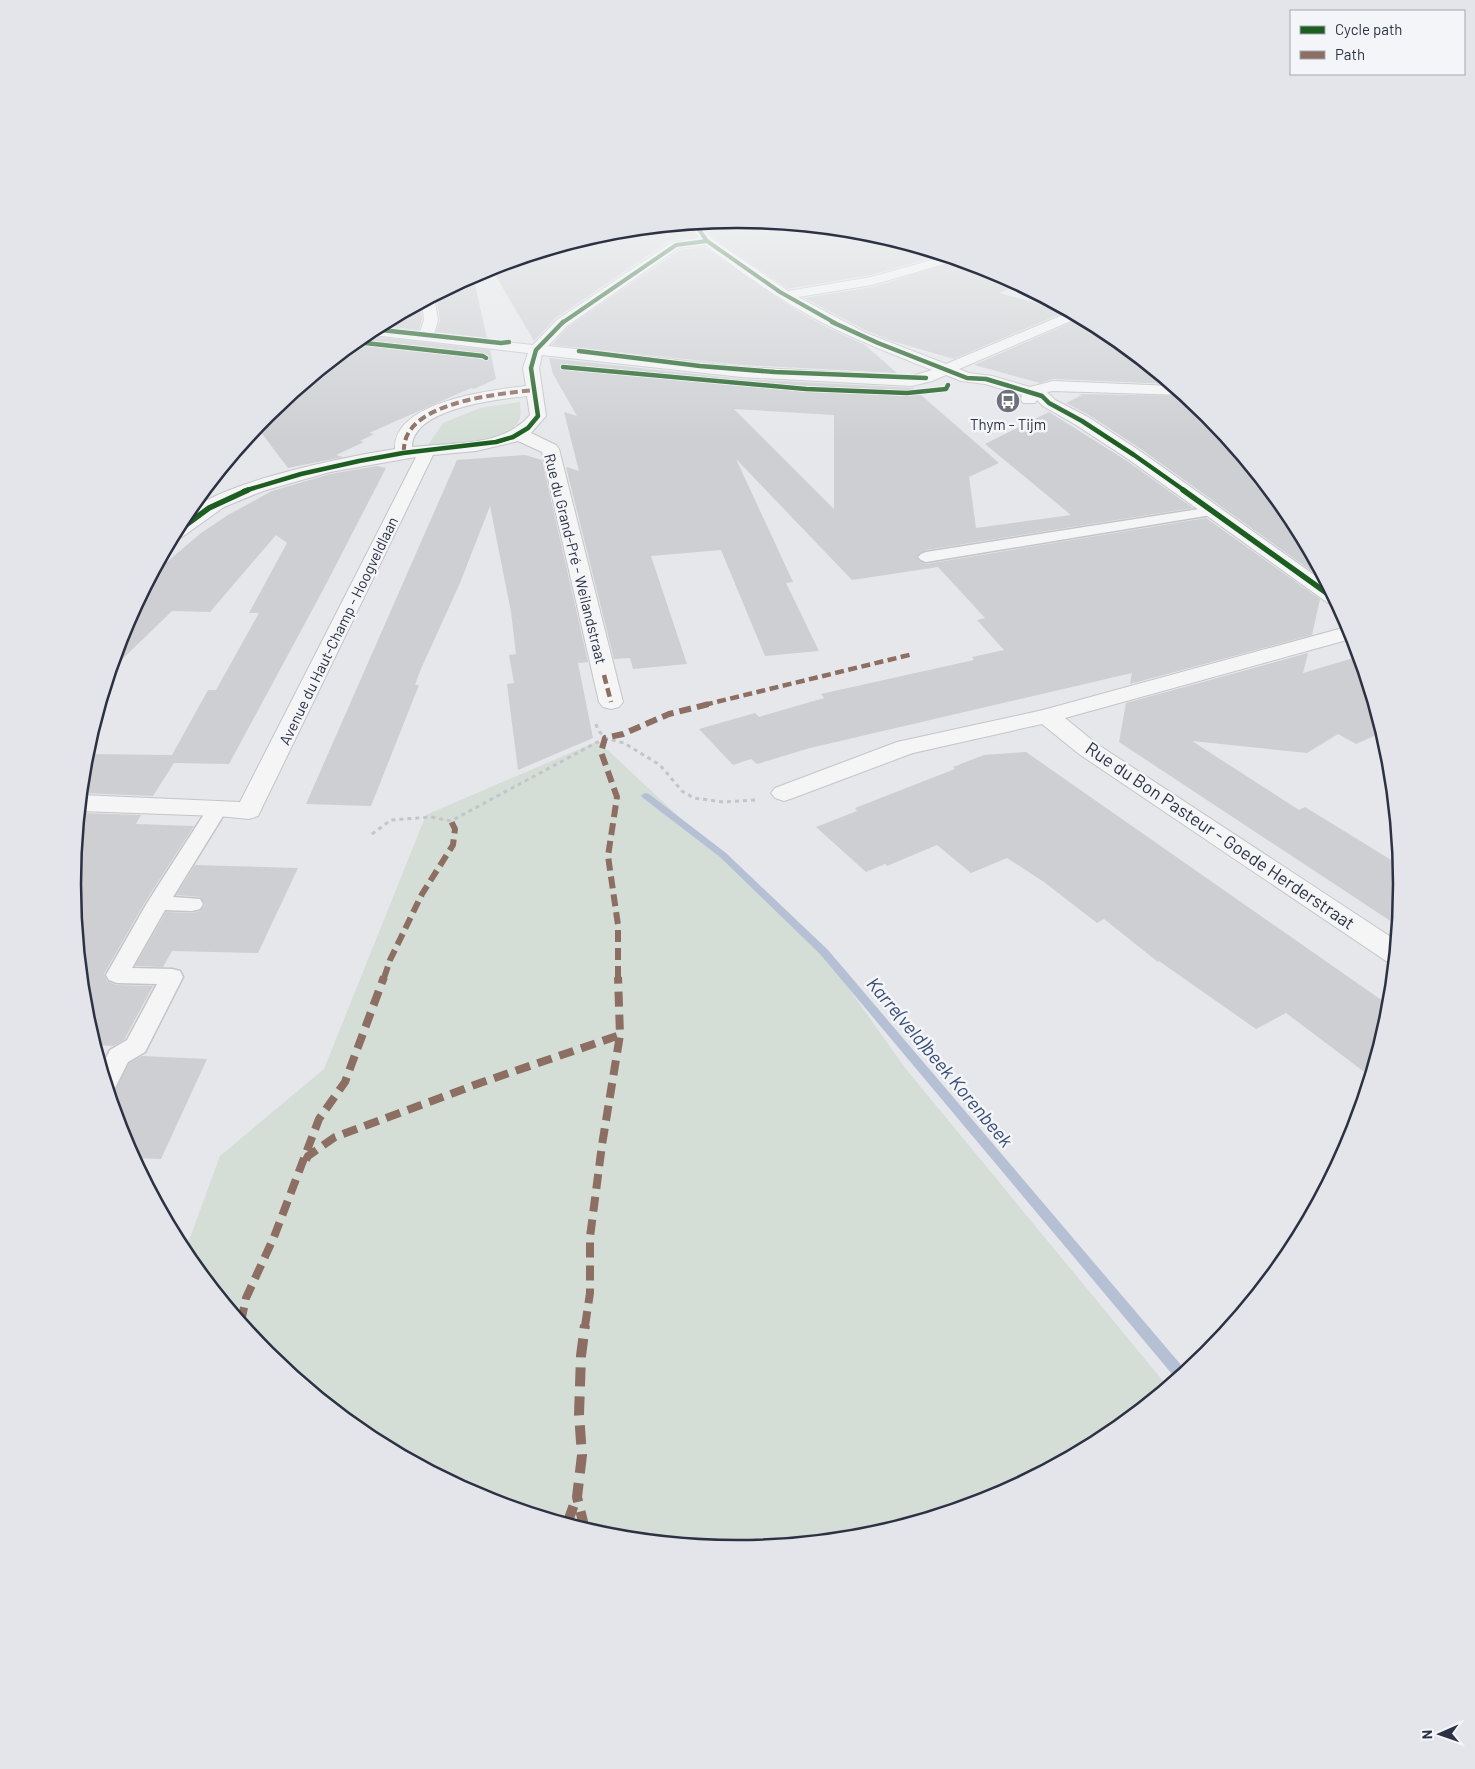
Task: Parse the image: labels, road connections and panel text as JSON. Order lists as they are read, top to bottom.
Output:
{
  "streets": {
    "street": ["Rue du Grand-Pré - Weilandstraat", "Avenue du Haut-Champ - Hoogveldlaan", "Rue du Bon Pasteur - Goede Herderstraat"]
  },
  "water": ["Karre(veld)beek Korenbeek"],
  "places": {
    "bus stop": ["Thym - Tijm"]
  },
  "legend": ["Cycle path", "Path"],
  "north": "left"
}
